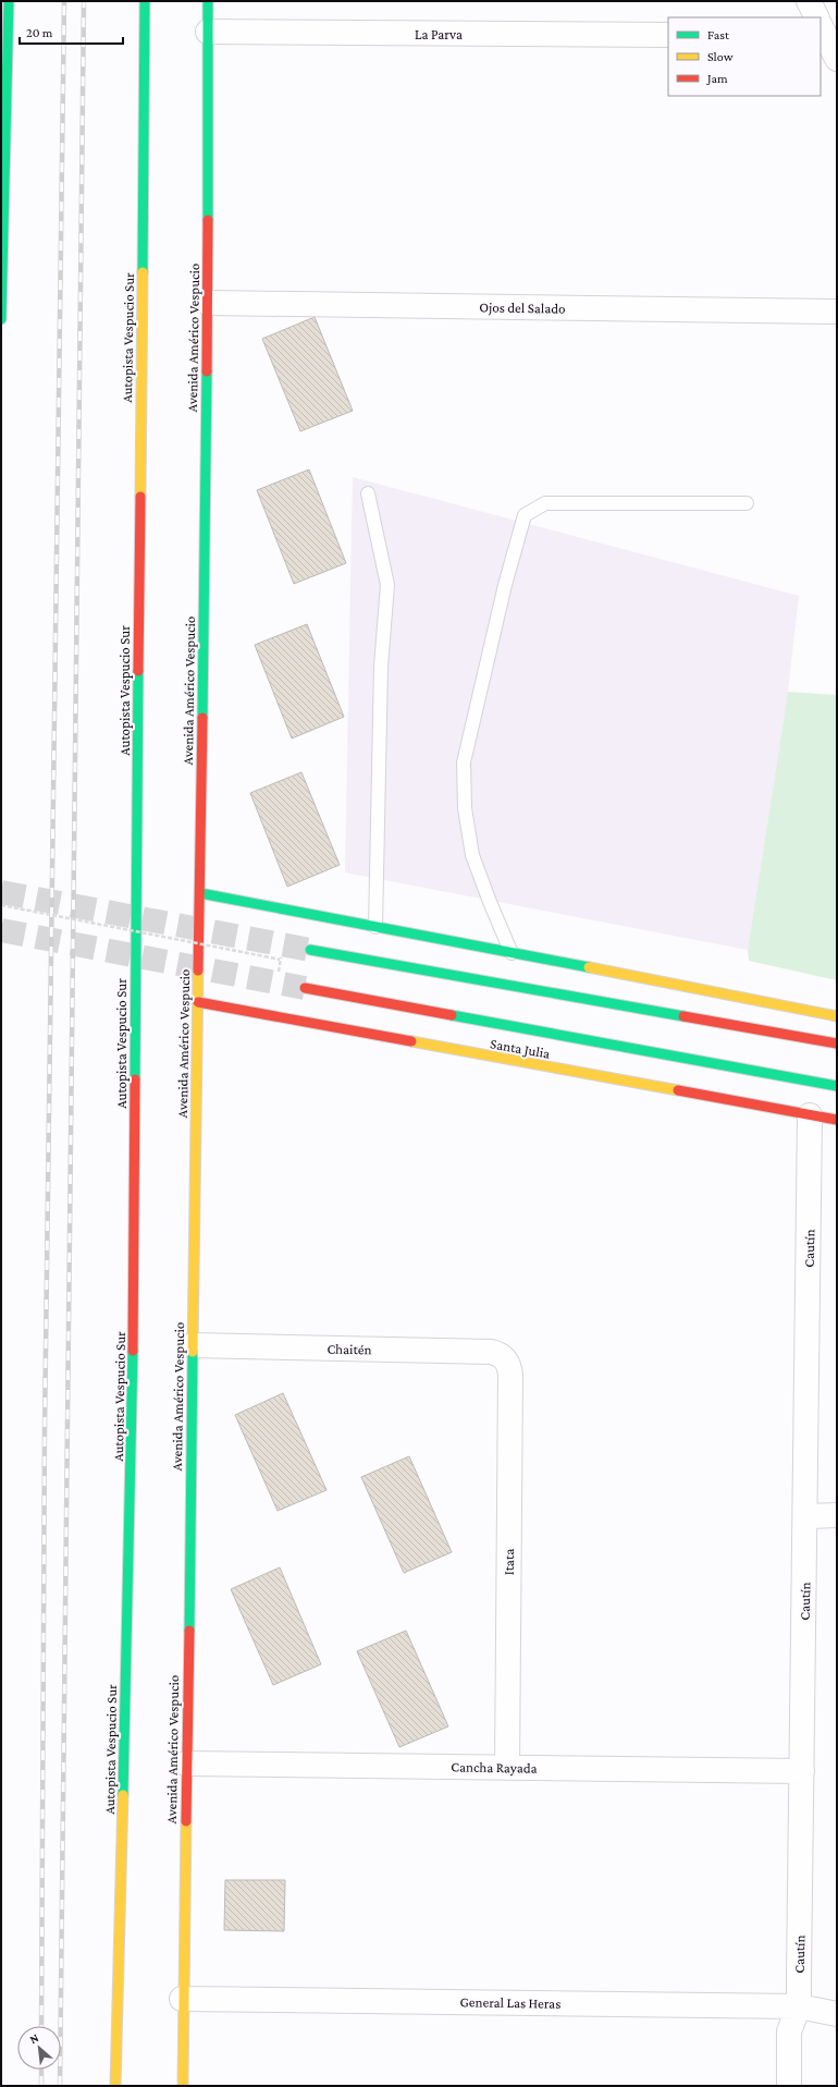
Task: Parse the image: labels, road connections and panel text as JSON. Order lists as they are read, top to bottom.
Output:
{
  "streets": {
    "main road": ["Autopista Vespucio Sur", "Avenida Américo Vespucio", "Santa Julia"],
    "street": [
      "La Parva",
      "Ojos del Salado",
      "Cautín",
      "Chaitén",
      "Itata",
      "Cancha Rayada",
      "General Las Heras"
    ]
  },
  "crossings": [
    ["La Parva", "Avenida Américo Vespucio"],
    ["Ojos del Salado", "Avenida Américo Vespucio"],
    ["Avenida Américo Vespucio", "Santa Julia"],
    ["Avenida Américo Vespucio", "Chaitén"],
    ["Avenida Américo Vespucio", "Cancha Rayada"],
    ["Avenida Américo Vespucio", "General Las Heras"],
    ["Santa Julia", "Cautín"],
    ["Cautín", "Cancha Rayada"],
    ["Cautín", "General Las Heras"],
    ["Chaitén", "Itata"],
    ["Itata", "Cancha Rayada"]
  ],
  "legend": ["Fast", "Slow", "Jam"],
  "scale_bar": "20 m",
  "north": "top left"
}
